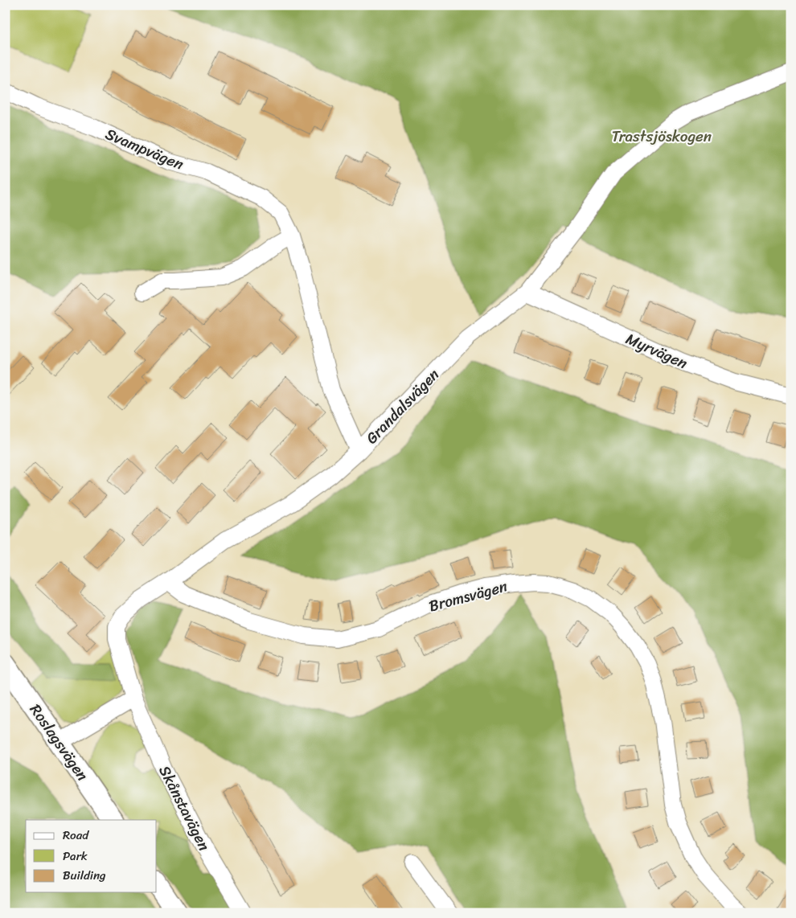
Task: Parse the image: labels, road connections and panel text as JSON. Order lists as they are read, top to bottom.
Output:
{
  "streets": {
    "main road": ["Roslagsvägen"],
    "street": [
      "Svampvägen",
      "Myrvägen",
      "Grandalsvägen",
      "Bromsvägen",
      "Skånstavägen"
    ]
  },
  "crossings": [
    ["Svampvägen", "Grandalsvägen"],
    ["Myrvägen", "Grandalsvägen"],
    ["Grandalsvägen", "Bromsvägen"],
    ["Grandalsvägen", "Skånstavägen"]
  ],
  "parks": ["Trastsjöskogen"],
  "legend": ["Road", "Park", "Building"]
}
